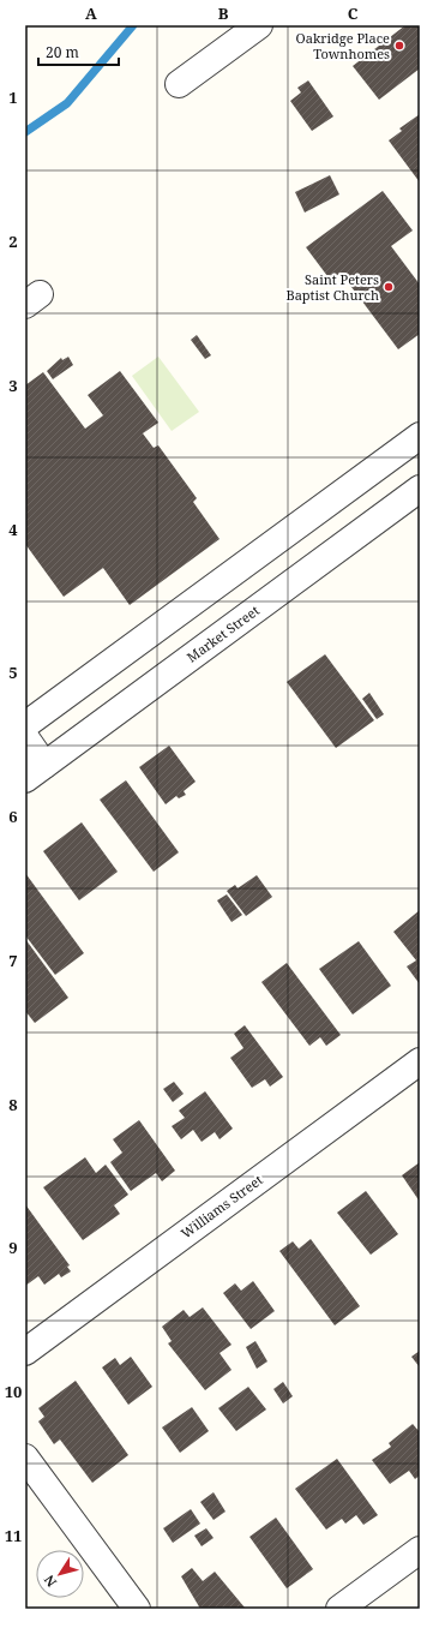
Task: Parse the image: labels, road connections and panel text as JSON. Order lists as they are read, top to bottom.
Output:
{
  "streets": {
    "street": ["Market Street", "Williams Street"]
  },
  "places": ["Oakridge Place Townhomes", "Saint Peters Baptist Church"],
  "scale_bar": "20 m",
  "north": "bottom left",
  "grid": {
    "columns": ["A", "B", "C"],
    "rows": [
      "1",
      "2",
      "3",
      "4",
      "5",
      "6",
      "7",
      "8",
      "9",
      "10",
      "11"
    ]
  }
}
